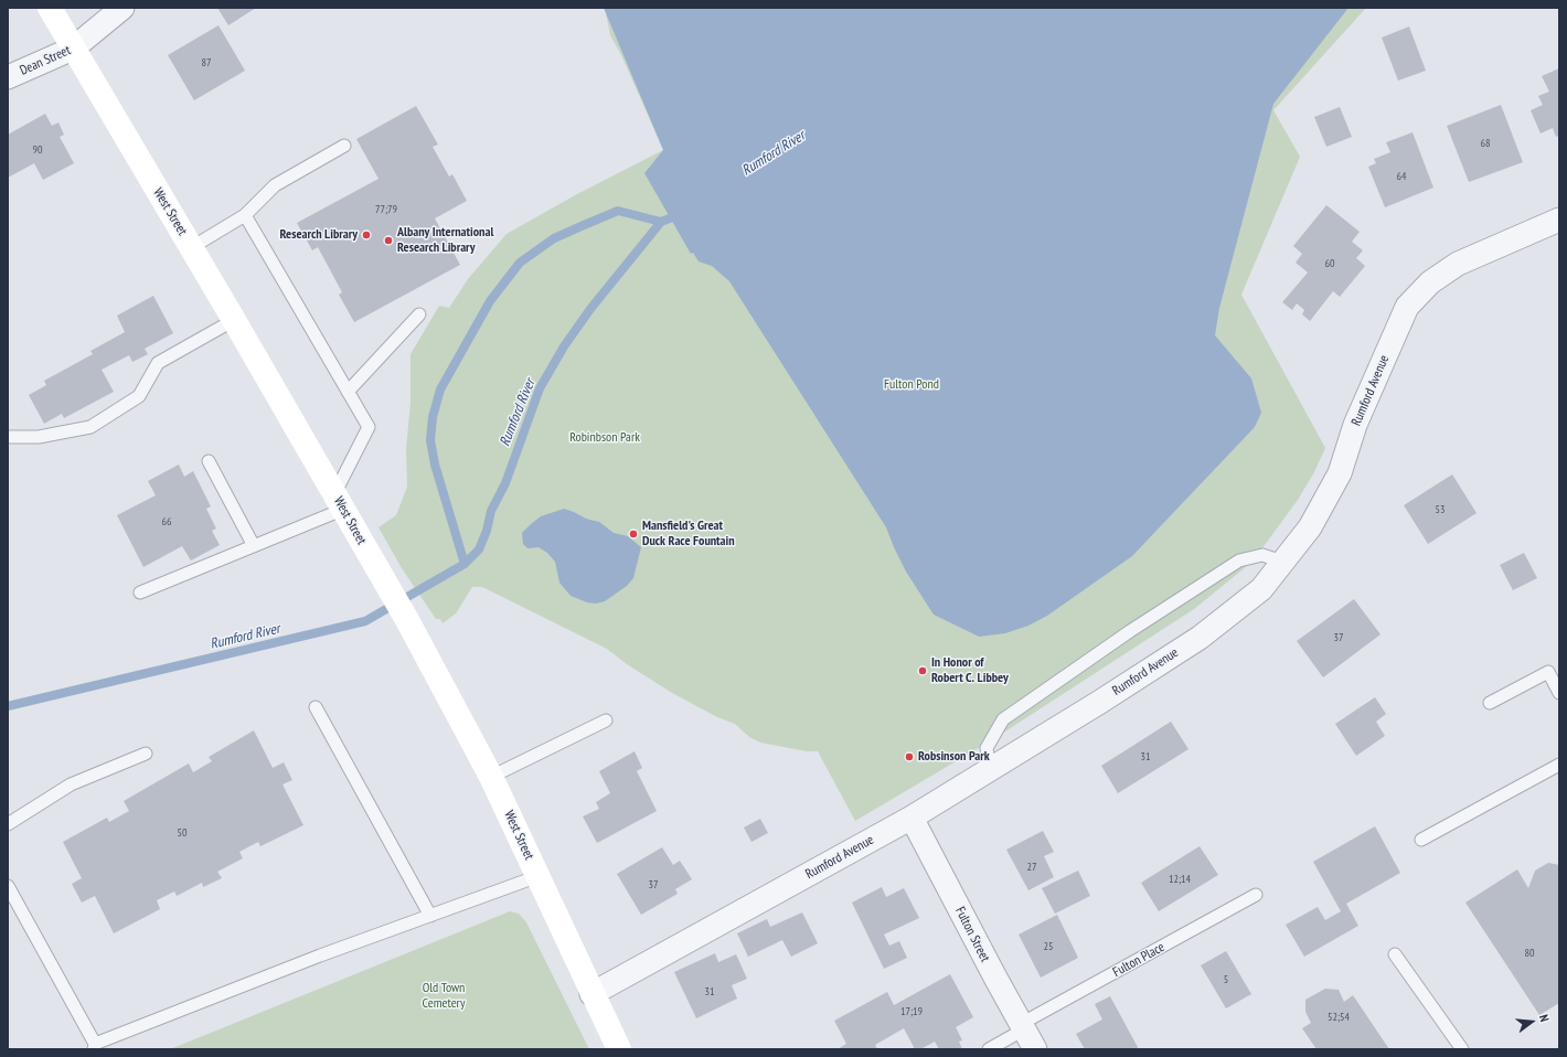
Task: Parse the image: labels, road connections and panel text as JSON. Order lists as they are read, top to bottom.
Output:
{
  "streets": {
    "main road": ["West Street"],
    "street": ["Dean Street", "Rumford Avenue", "Fulton Street"],
    "lane": ["Fulton Place"]
  },
  "crossings": [
    ["Dean Street", "West Street"],
    ["West Street", "Rumford Avenue"],
    ["Rumford Avenue", "Fulton Street"],
    ["Fulton Street", "Fulton Place"]
  ],
  "water": ["Rumford River"],
  "parks": ["Fulton Pond", "Robinbson Park", "Old Town Cemetery"],
  "places": [
    "Research Library",
    "Albany International Research Library",
    "Mansfield's Great Duck Race Fountain",
    "In Honor of Robert C. Libbey",
    "Robsinson Park"
  ],
  "house_numbers": [
    "87",
    "68",
    "90",
    "64",
    "77;79",
    "60",
    "53",
    "66",
    "37",
    "31",
    "50",
    "27",
    "12;14",
    "37",
    "25",
    "80",
    "5",
    "31",
    "17;19",
    "52;54"
  ],
  "north": "right"
}
